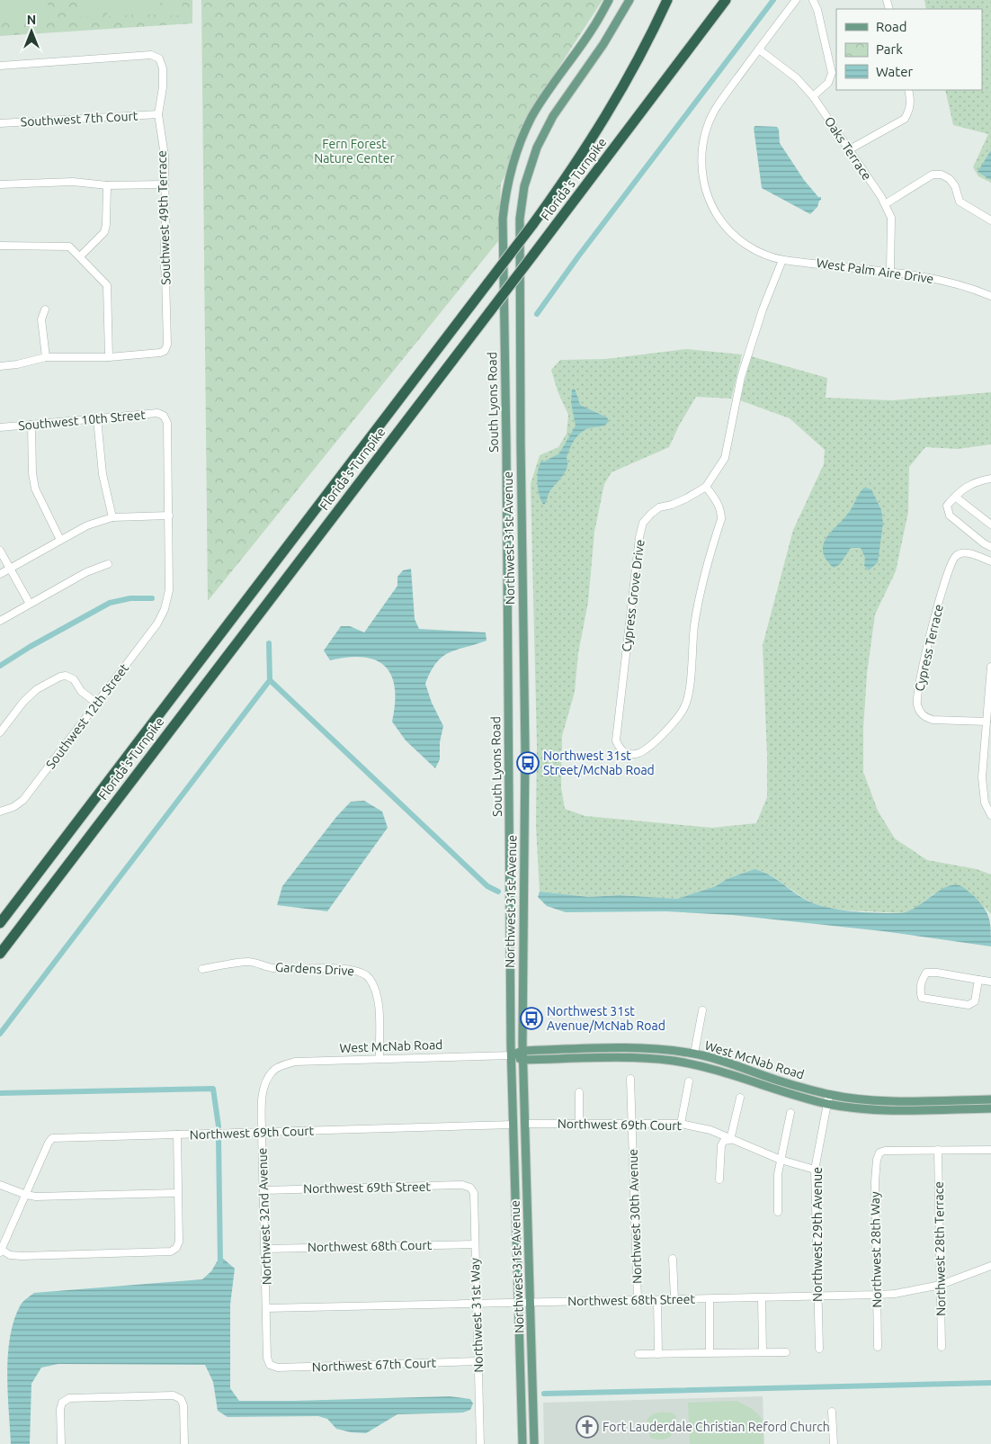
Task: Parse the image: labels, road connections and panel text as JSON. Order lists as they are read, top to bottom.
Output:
{
  "streets": {
    "highway": ["Florida's Turnpike"],
    "main road": ["South Lyons Road", "Northwest 31st Avenue", "West McNab Road"],
    "street": [
      "Southwest 7th Court",
      "Oaks Terrace",
      "Southwest 49th Terrace",
      "West Palm Aire Drive",
      "Southwest 10th Street",
      "Cypress Grove Drive",
      "Cypress Terrace",
      "Southwest 12th Street",
      "Gardens Drive",
      "Northwest 69th Court",
      "Northwest 69th Street",
      "Northwest 32nd Avenue",
      "Northwest 30th Avenue",
      "Northwest 29th Avenue",
      "Northwest 68th Court",
      "Northwest 28th Terrace",
      "Northwest 28th Way",
      "Northwest 68th Street",
      "Northwest 31st Way",
      "Northwest 67th Court"
    ]
  },
  "crossings": [
    ["Southwest 7th Court", "Southwest 49th Terrace"],
    ["Oaks Terrace", "West Palm Aire Drive"],
    ["West Palm Aire Drive", "Cypress Grove Drive"],
    ["South Lyons Road", "Northwest 31st Avenue"],
    ["Southwest 10th Street", "Southwest 12th Street"],
    ["Northwest 31st Avenue", "West McNab Road"],
    ["Northwest 31st Avenue", "Northwest 69th Court"],
    ["Northwest 31st Avenue", "Northwest 68th Street"],
    ["Gardens Drive", "West McNab Road"],
    ["West McNab Road", "Northwest 32nd Avenue"],
    ["West McNab Road", "Northwest 29th Avenue"],
    ["Northwest 69th Court", "Northwest 32nd Avenue"],
    ["Northwest 69th Court", "Northwest 30th Avenue"],
    ["Northwest 69th Court", "Northwest 29th Avenue"],
    ["Northwest 69th Street", "Northwest 32nd Avenue"],
    ["Northwest 69th Street", "Northwest 31st Way"],
    ["Northwest 32nd Avenue", "Northwest 68th Court"],
    ["Northwest 32nd Avenue", "Northwest 68th Street"],
    ["Northwest 32nd Avenue", "Northwest 67th Court"],
    ["Northwest 30th Avenue", "Northwest 68th Street"],
    ["Northwest 29th Avenue", "Northwest 68th Street"],
    ["Northwest 68th Court", "Northwest 31st Way"],
    ["Northwest 28th Terrace", "Northwest 28th Way"],
    ["Northwest 28th Terrace", "Northwest 68th Street"],
    ["Northwest 28th Way", "Northwest 68th Street"],
    ["Northwest 68th Street", "Northwest 31st Way"],
    ["Northwest 31st Way", "Northwest 67th Court"]
  ],
  "parks": ["Fern Forest Nature Center"],
  "places": {
    "bus stop": ["Northwest 31st Street/McNab Road", "Northwest 31st Avenue/McNab Road"],
    "church": ["Fort Lauderdale Christian Reford Church"]
  },
  "legend": ["Road", "Park", "Water"],
  "north": "top"
}
